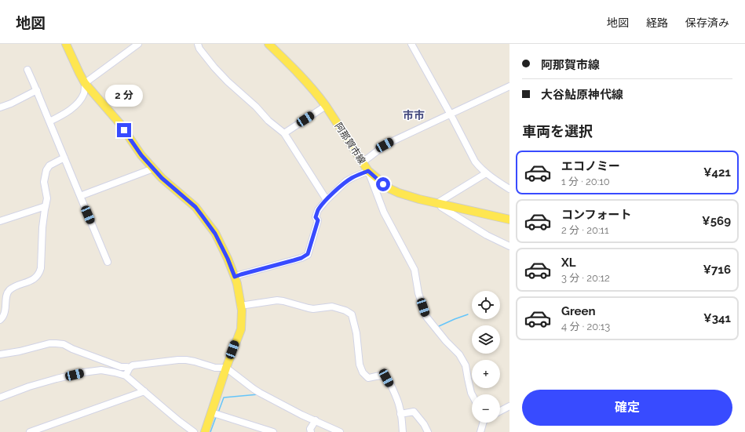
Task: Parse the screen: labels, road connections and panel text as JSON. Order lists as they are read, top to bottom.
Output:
{
  "streets": {
    "main road": ["阿那賀市線"]
  },
  "districts": ["市市"],
  "page": {
    "header": "地図",
    "nav": ["地図", "経路", "保存済み"],
    "banner": ["阿那賀市線", "大谷鮎原神代線"],
    "bubble": "2 分",
    "heading": "車両を選択",
    "list": [
      {
        "name": "エコノミー",
        "note": "1 分 · 20:10",
        "value": "¥421"
      },
      {
        "name": "コンフォート",
        "note": "2 分 · 20:11",
        "value": "¥569"
      },
      {
        "name": "XL",
        "note": "3 分 · 20:12",
        "value": "¥716"
      },
      {
        "name": "Green",
        "note": "4 分 · 20:13",
        "value": "¥341"
      }
    ],
    "map_buttons": ["+", "−"],
    "buttons": "確定"
  }
}
